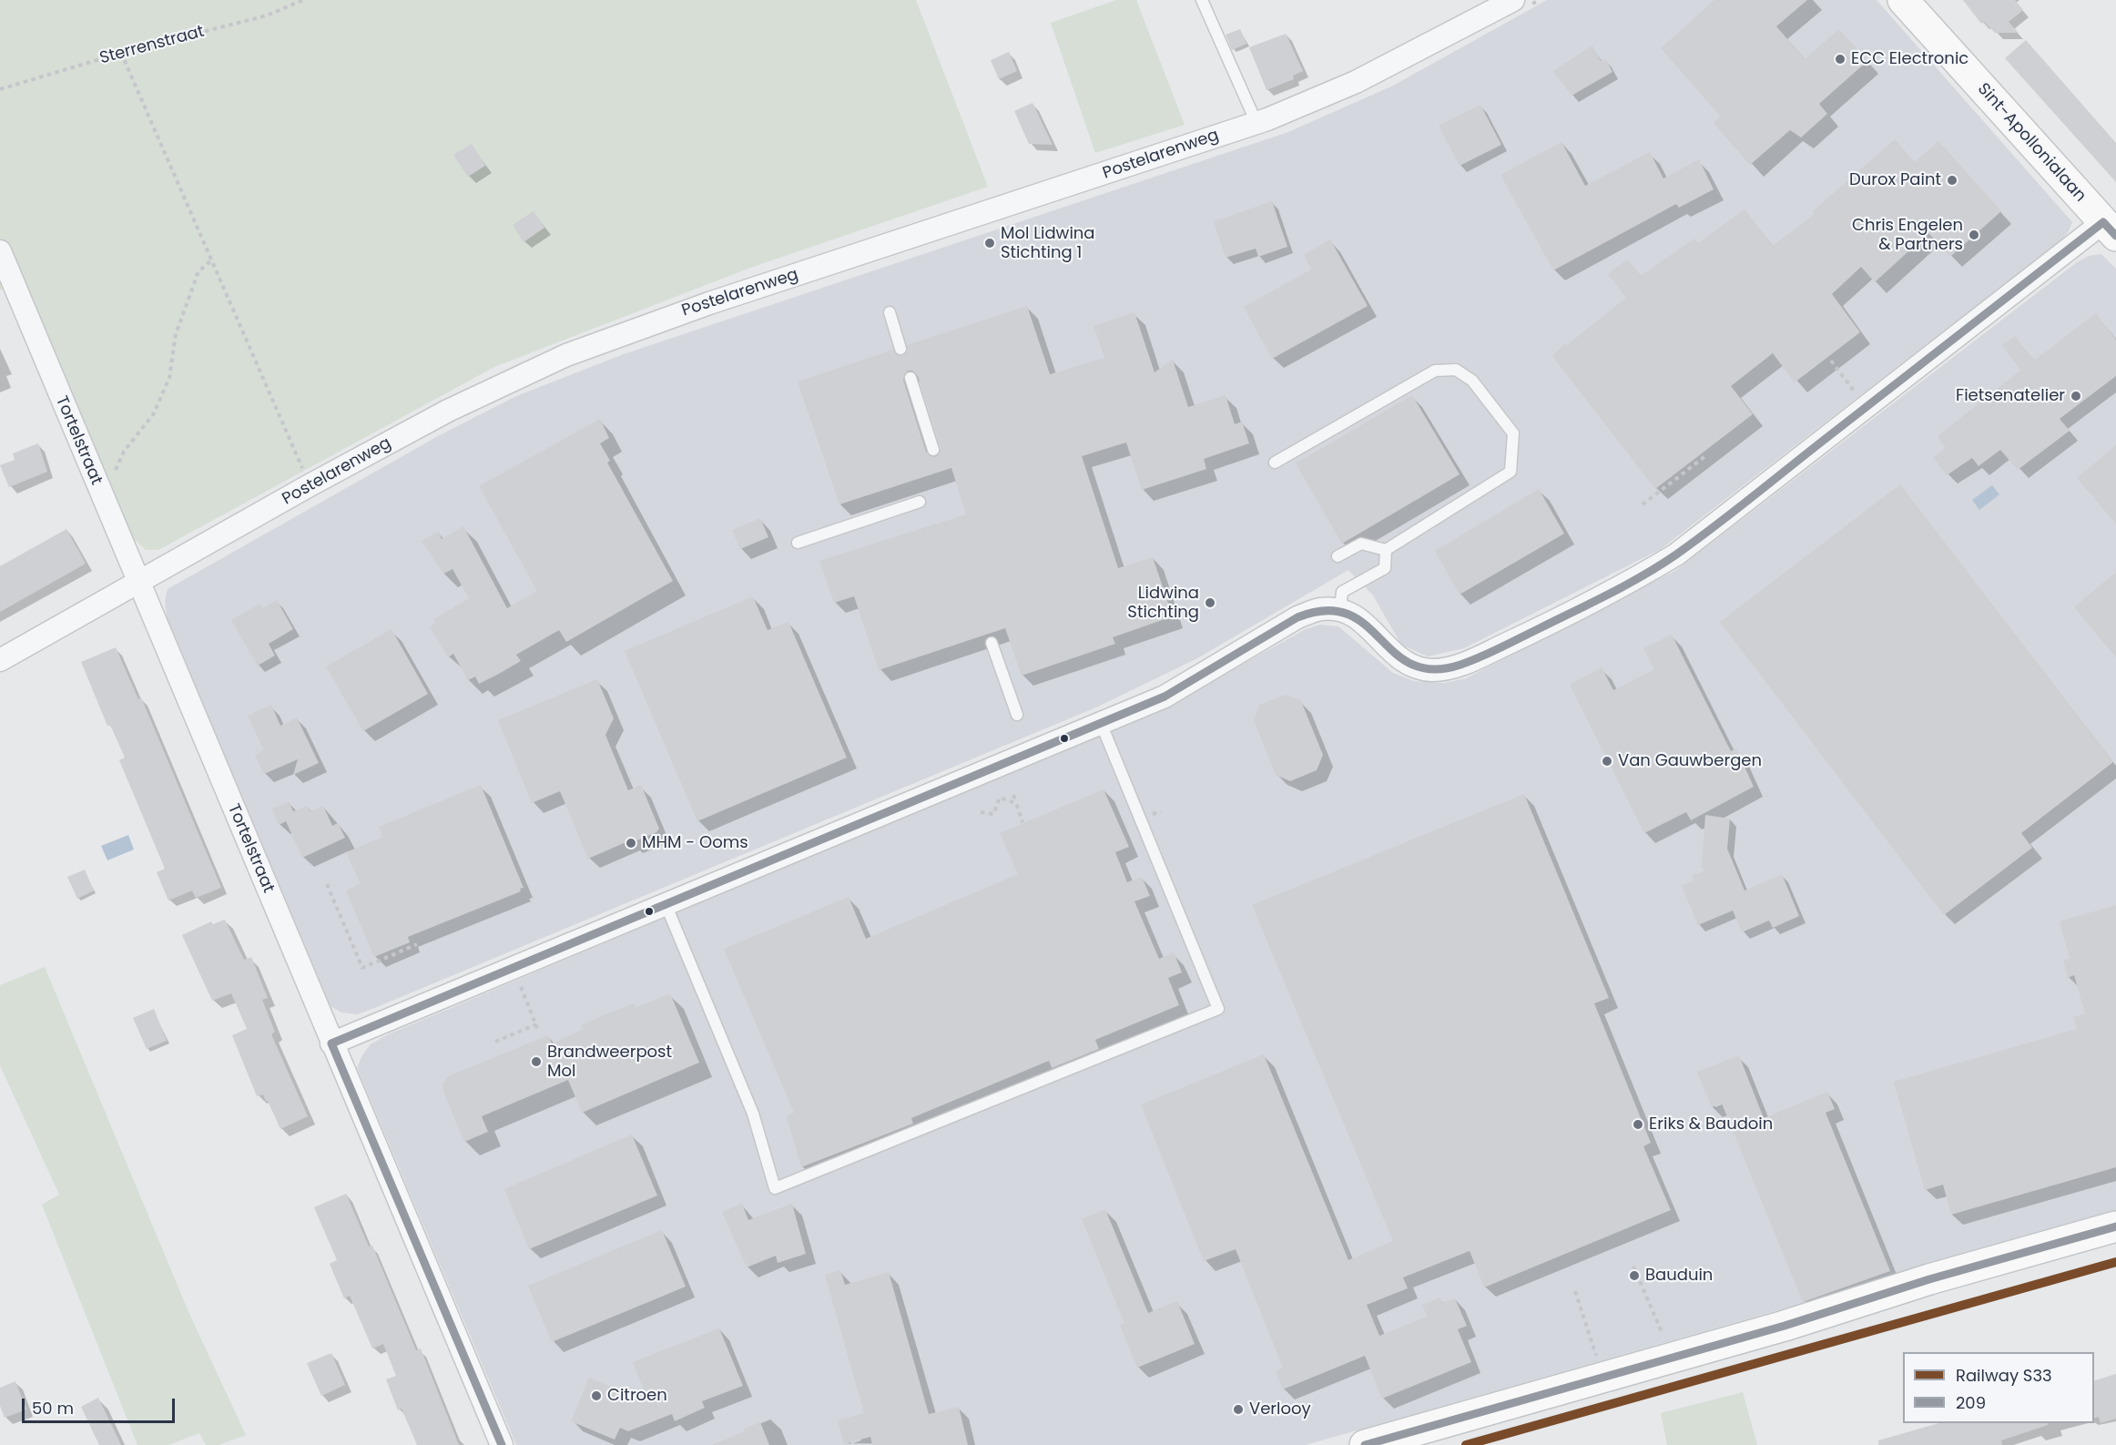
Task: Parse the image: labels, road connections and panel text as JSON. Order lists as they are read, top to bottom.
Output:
{
  "streets": {
    "main road": ["Sint-Apollonialaan"],
    "street": ["Postelarenweg", "Tortelstraat"],
    "path": ["Sterrenstraat"]
  },
  "crossings": [
    ["Postelarenweg", "Tortelstraat"]
  ],
  "places": [
    "ECC Electronic",
    "Durox Paint",
    "Chris Engelen & Partners",
    "Mol Lidwina Stichting 1",
    "Fietsenatelier",
    "Lidwina Stichting",
    "Van Gauwbergen",
    "MHM - Ooms",
    "Brandweerpost Mol",
    "Eriks & Baudoin",
    "Bauduin",
    "Citroen",
    "Verlooy"
  ],
  "lines": ["transit line 209", "rail line S33"],
  "legend": ["Railway S33", "209"],
  "scale_bar": "50 m"
}
